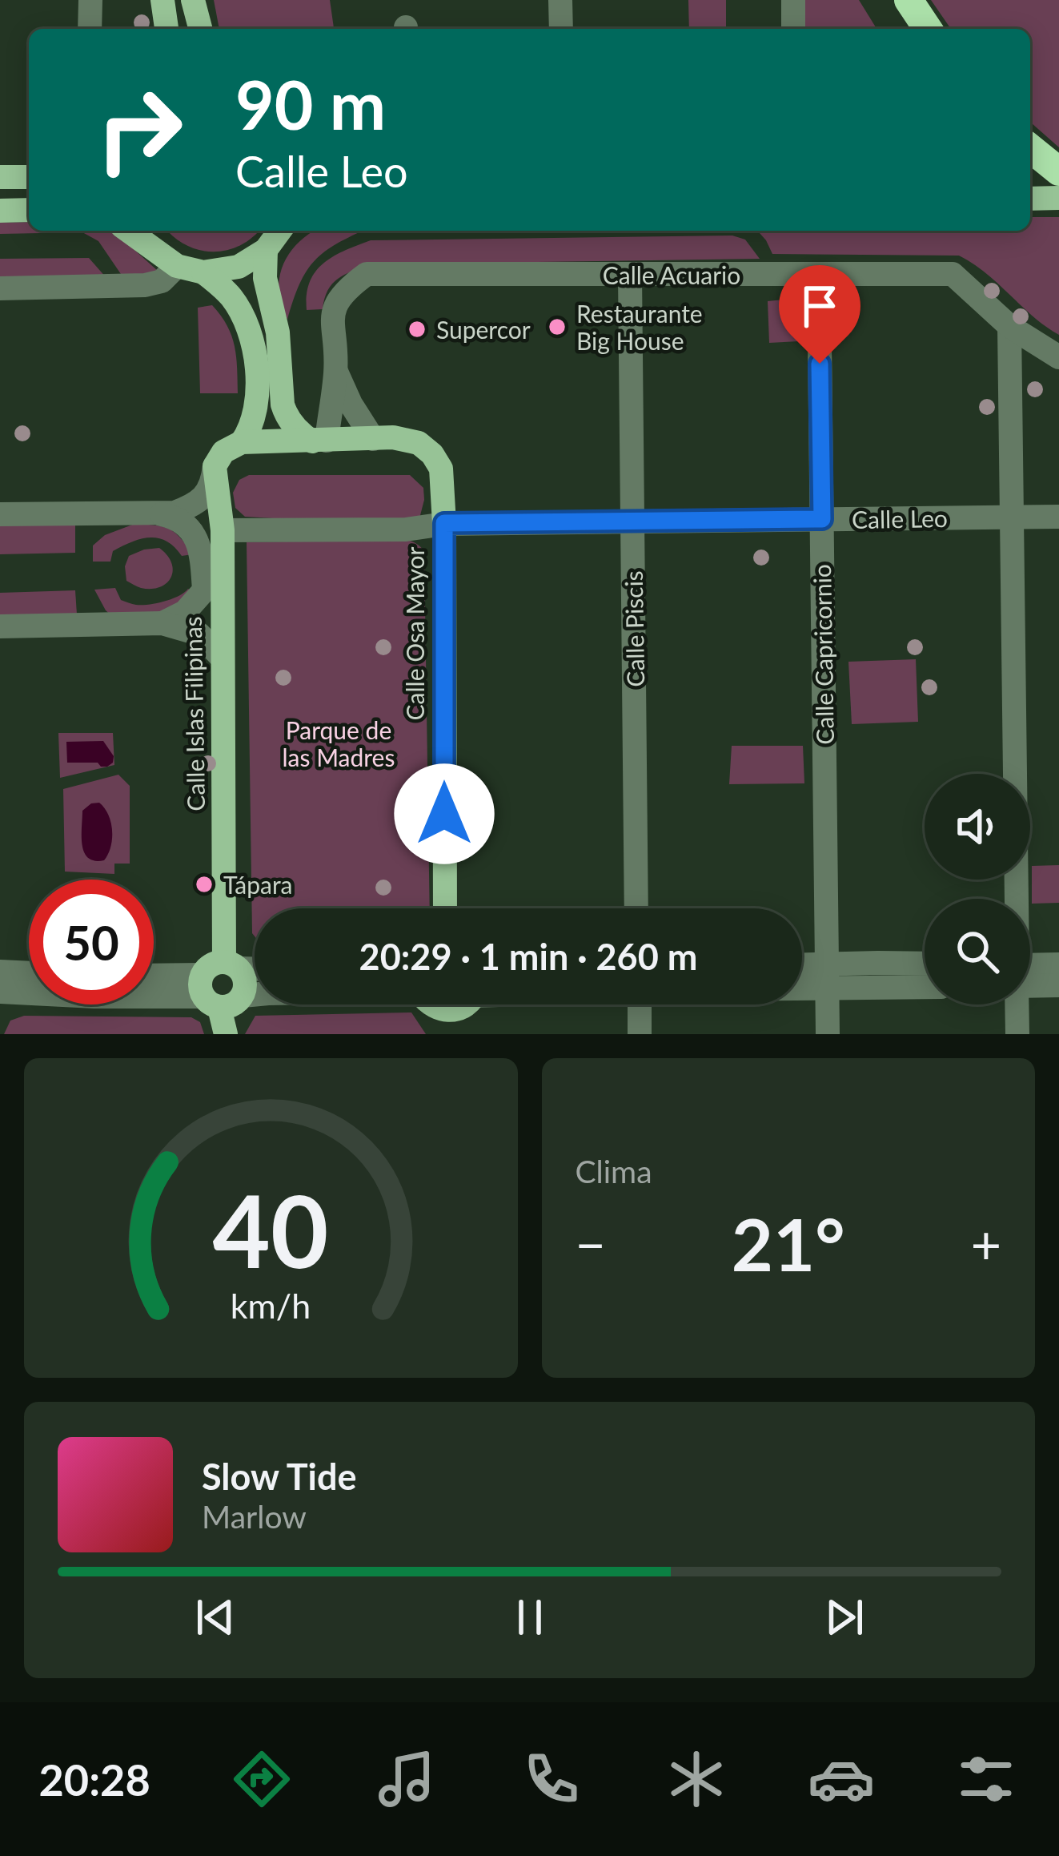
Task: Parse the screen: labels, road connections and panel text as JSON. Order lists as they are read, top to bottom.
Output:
{
  "streets": {
    "main road": ["Calle Osa Mayor", "Calle Islas Filipinas"],
    "street": [
      "Calle Acuario",
      "Calle Leo",
      "Calle Piscis",
      "Calle Capricornio"
    ]
  },
  "crossings": [
    ["Calle Acuario", "Calle Piscis"],
    ["Calle Acuario", "Calle Capricornio"],
    ["Calle Leo", "Calle Piscis"],
    ["Calle Leo", "Calle Osa Mayor"],
    ["Calle Leo", "Calle Capricornio"],
    ["Calle Leo", "Calle Islas Filipinas"]
  ],
  "parks": ["Parque de las Madres"],
  "places": ["Restaurante Big House", "Supercor", "Tápara"],
  "page": {
    "turn": ["90 m", "Calle Leo"],
    "limit": "50",
    "trip": "20:29 · 1 min · 260 m",
    "tile": "Clima",
    "heat": ["−", "21°", "+"],
    "song": ["Slow Tide", "Marlow"],
    "tabs": "20:28",
    "gauge": ["40", "km/h"]
  }
}
